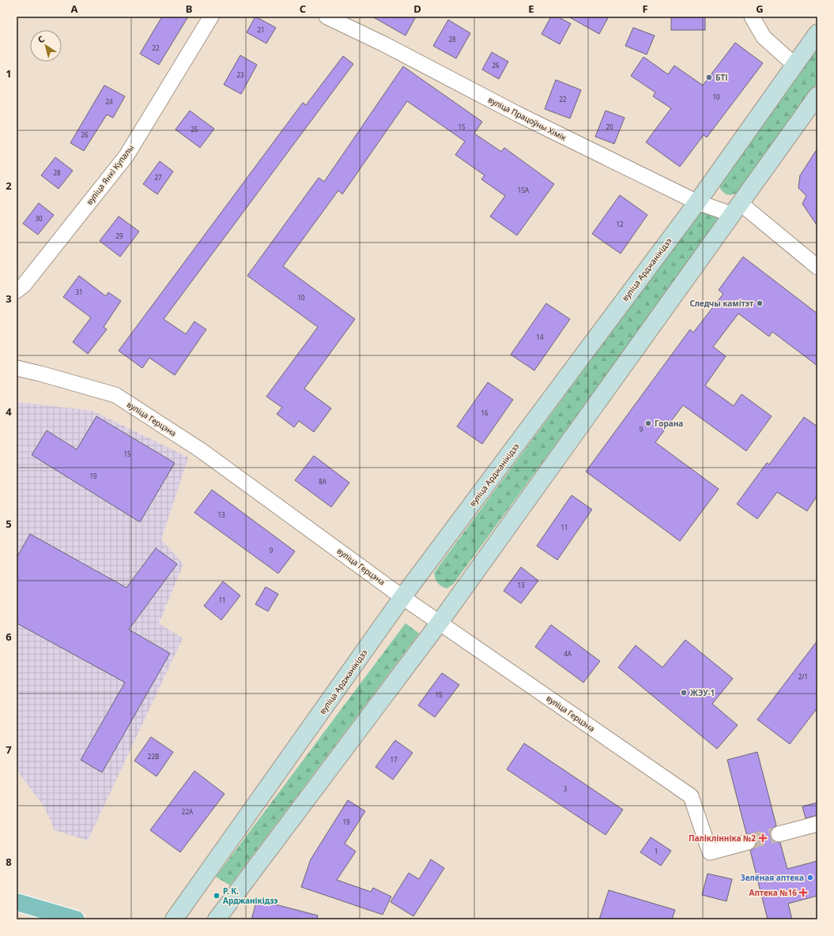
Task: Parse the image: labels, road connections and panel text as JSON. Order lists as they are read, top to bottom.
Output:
{
  "streets": {
    "main road": ["вуліца Арджанікідзэ"],
    "street": ["вуліца Працоўны Хімік", "вуліца Янкі Купалы", "вуліца Герцэна"]
  },
  "crossings": [
    ["вуліца Працоўны Хімік", "вуліца Арджанікідзэ"],
    ["вуліца Арджанікідзэ", "вуліца Герцэна"]
  ],
  "places": {
    "other": [
      "БТІ",
      "Следчы камітэт",
      "Горана",
      "ЖЭУ-1",
      "Зелёная аптека",
      "Р. К. Арджанікідзэ"
    ],
    "health": ["Паліклінніка №2", "Аптека №16"]
  },
  "house_numbers": [
    "21",
    "28",
    "22",
    "26",
    "23",
    "10",
    "22",
    "24",
    "15",
    "20",
    "25",
    "26",
    "28",
    "27",
    "15А",
    "30",
    "12",
    "29",
    "31",
    "10",
    "14",
    "16",
    "9",
    "15",
    "19",
    "8А",
    "13",
    "11",
    "9",
    "13",
    "11",
    "4А",
    "2/1",
    "15",
    "22В",
    "17",
    "3",
    "22А",
    "19",
    "1"
  ],
  "north": "top left",
  "grid": {
    "columns": [
      "A",
      "B",
      "C",
      "D",
      "E",
      "F",
      "G"
    ],
    "rows": [
      "1",
      "2",
      "3",
      "4",
      "5",
      "6",
      "7",
      "8"
    ]
  }
}
